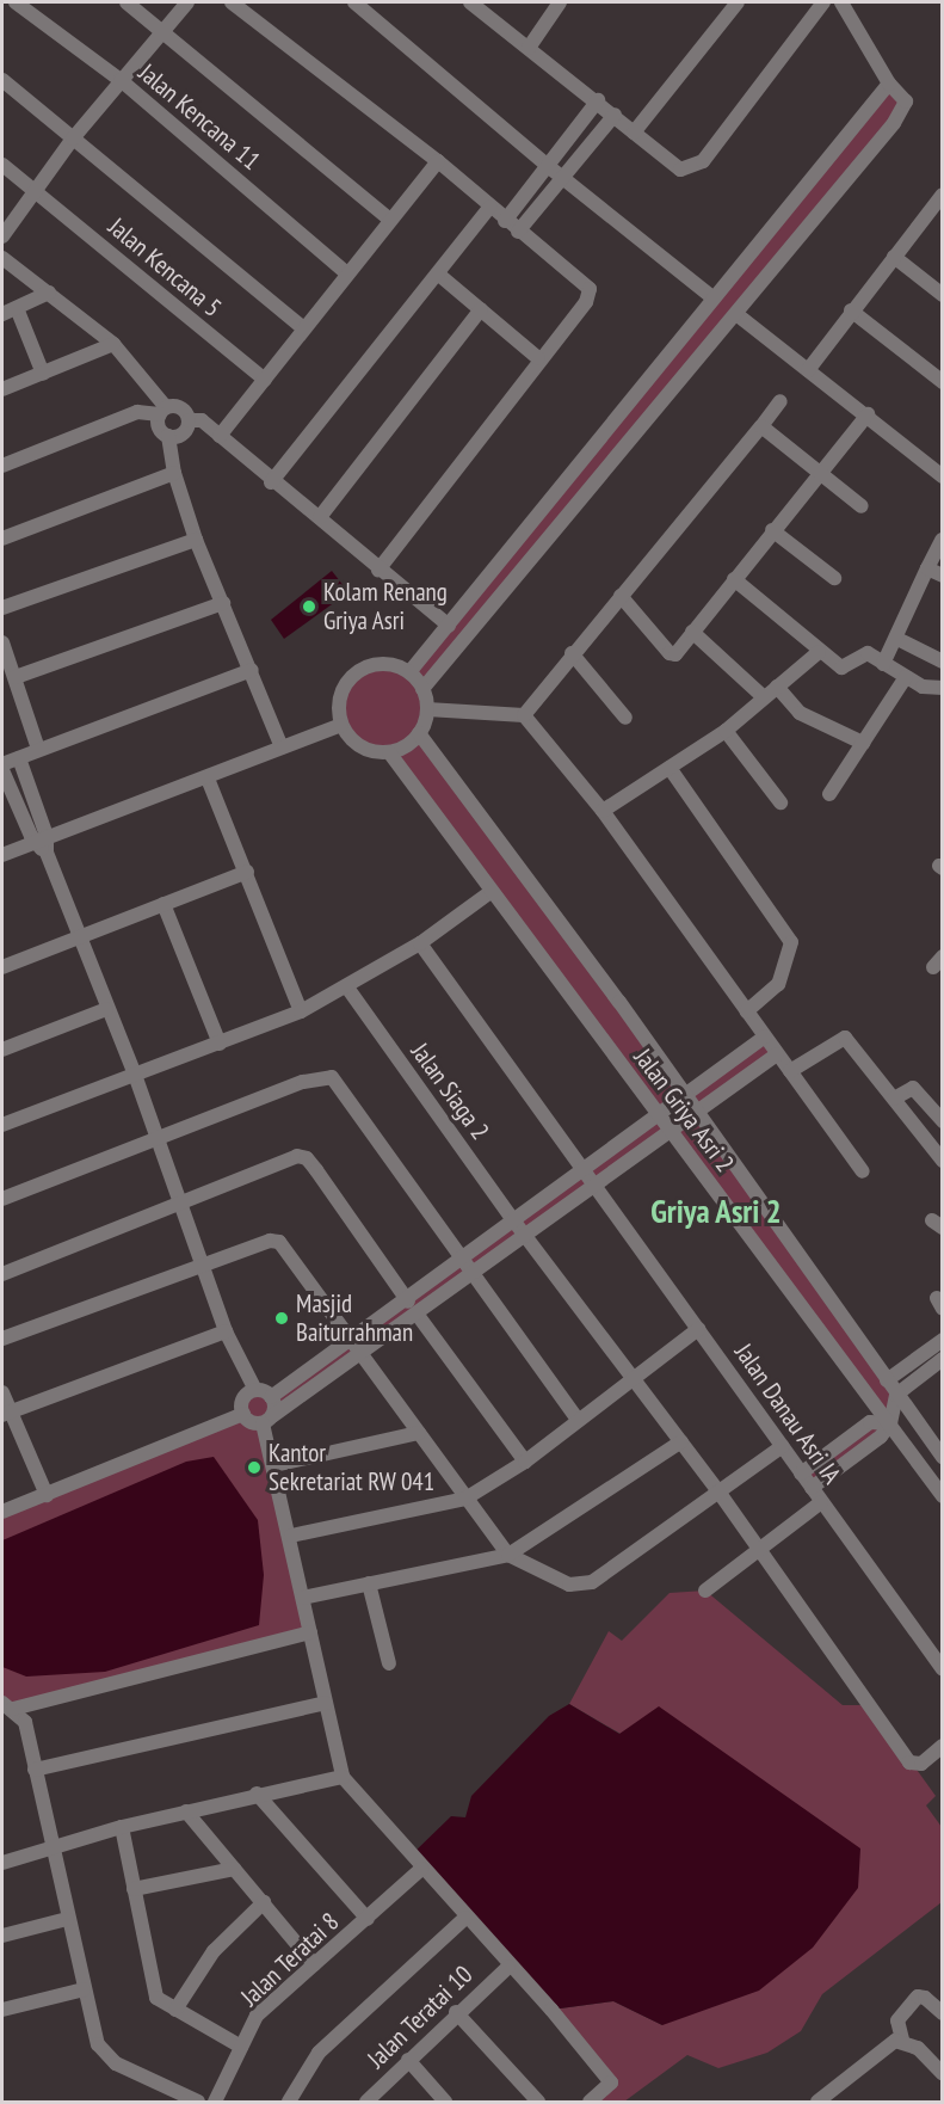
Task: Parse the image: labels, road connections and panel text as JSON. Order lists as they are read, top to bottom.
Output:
{
  "streets": {
    "street": [
      "Jalan Kencana 11",
      "Jalan Kencana 5",
      "Jalan Siaga 2",
      "Jalan Griya Asri 2",
      "Jalan Danau Asri IA",
      "Jalan Teratai 8",
      "Jalan Teratai 10"
    ]
  },
  "districts": ["Griya Asri 2"],
  "places": ["Kolam Renang Griya Asri", "Masjid Baiturrahman", "Kantor Sekretariat RW 041"]
}
